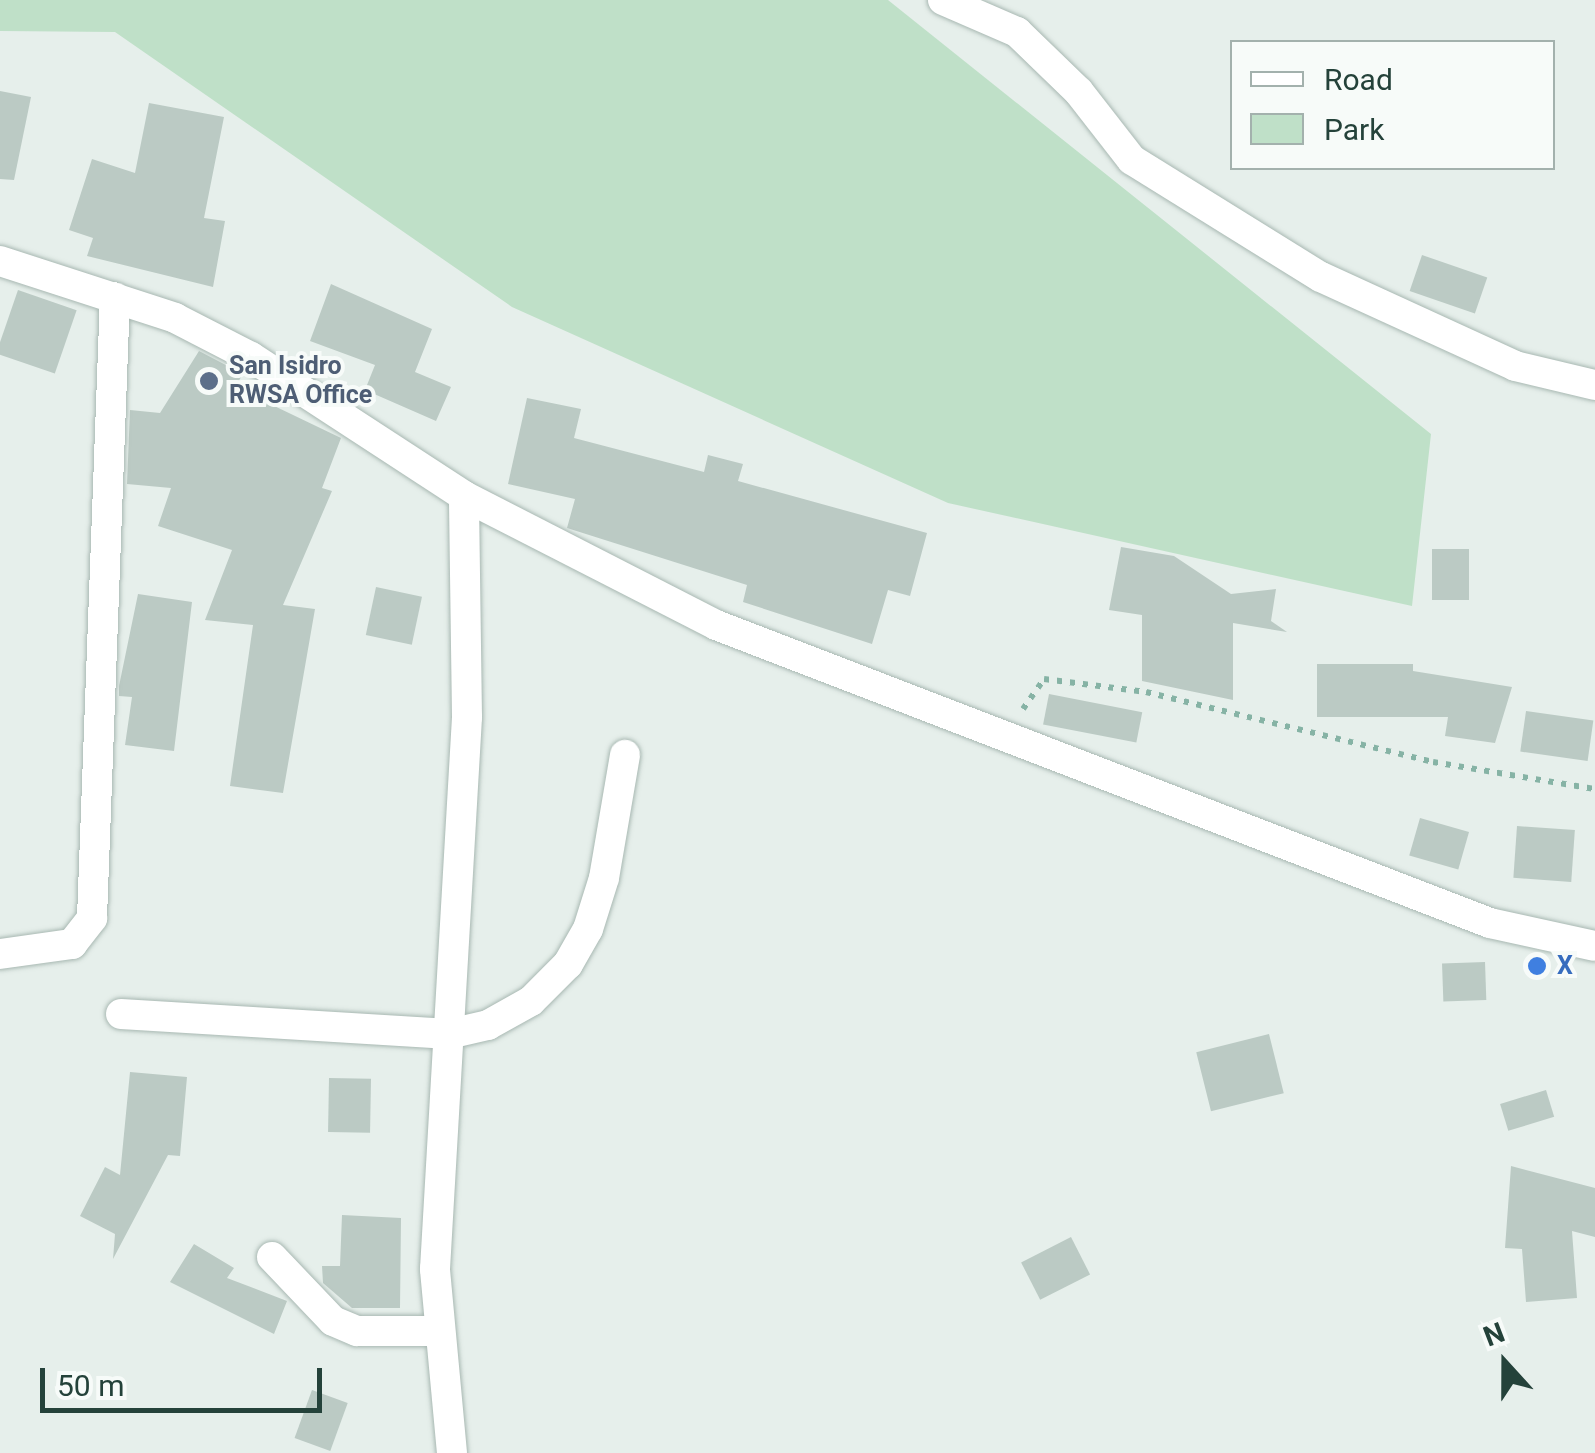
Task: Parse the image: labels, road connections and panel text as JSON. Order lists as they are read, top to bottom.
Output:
{
  "places": ["San Isidro RWSA Office", "X"],
  "legend": ["Road", "Park"],
  "scale_bar": "50 m",
  "north": "top"
}
